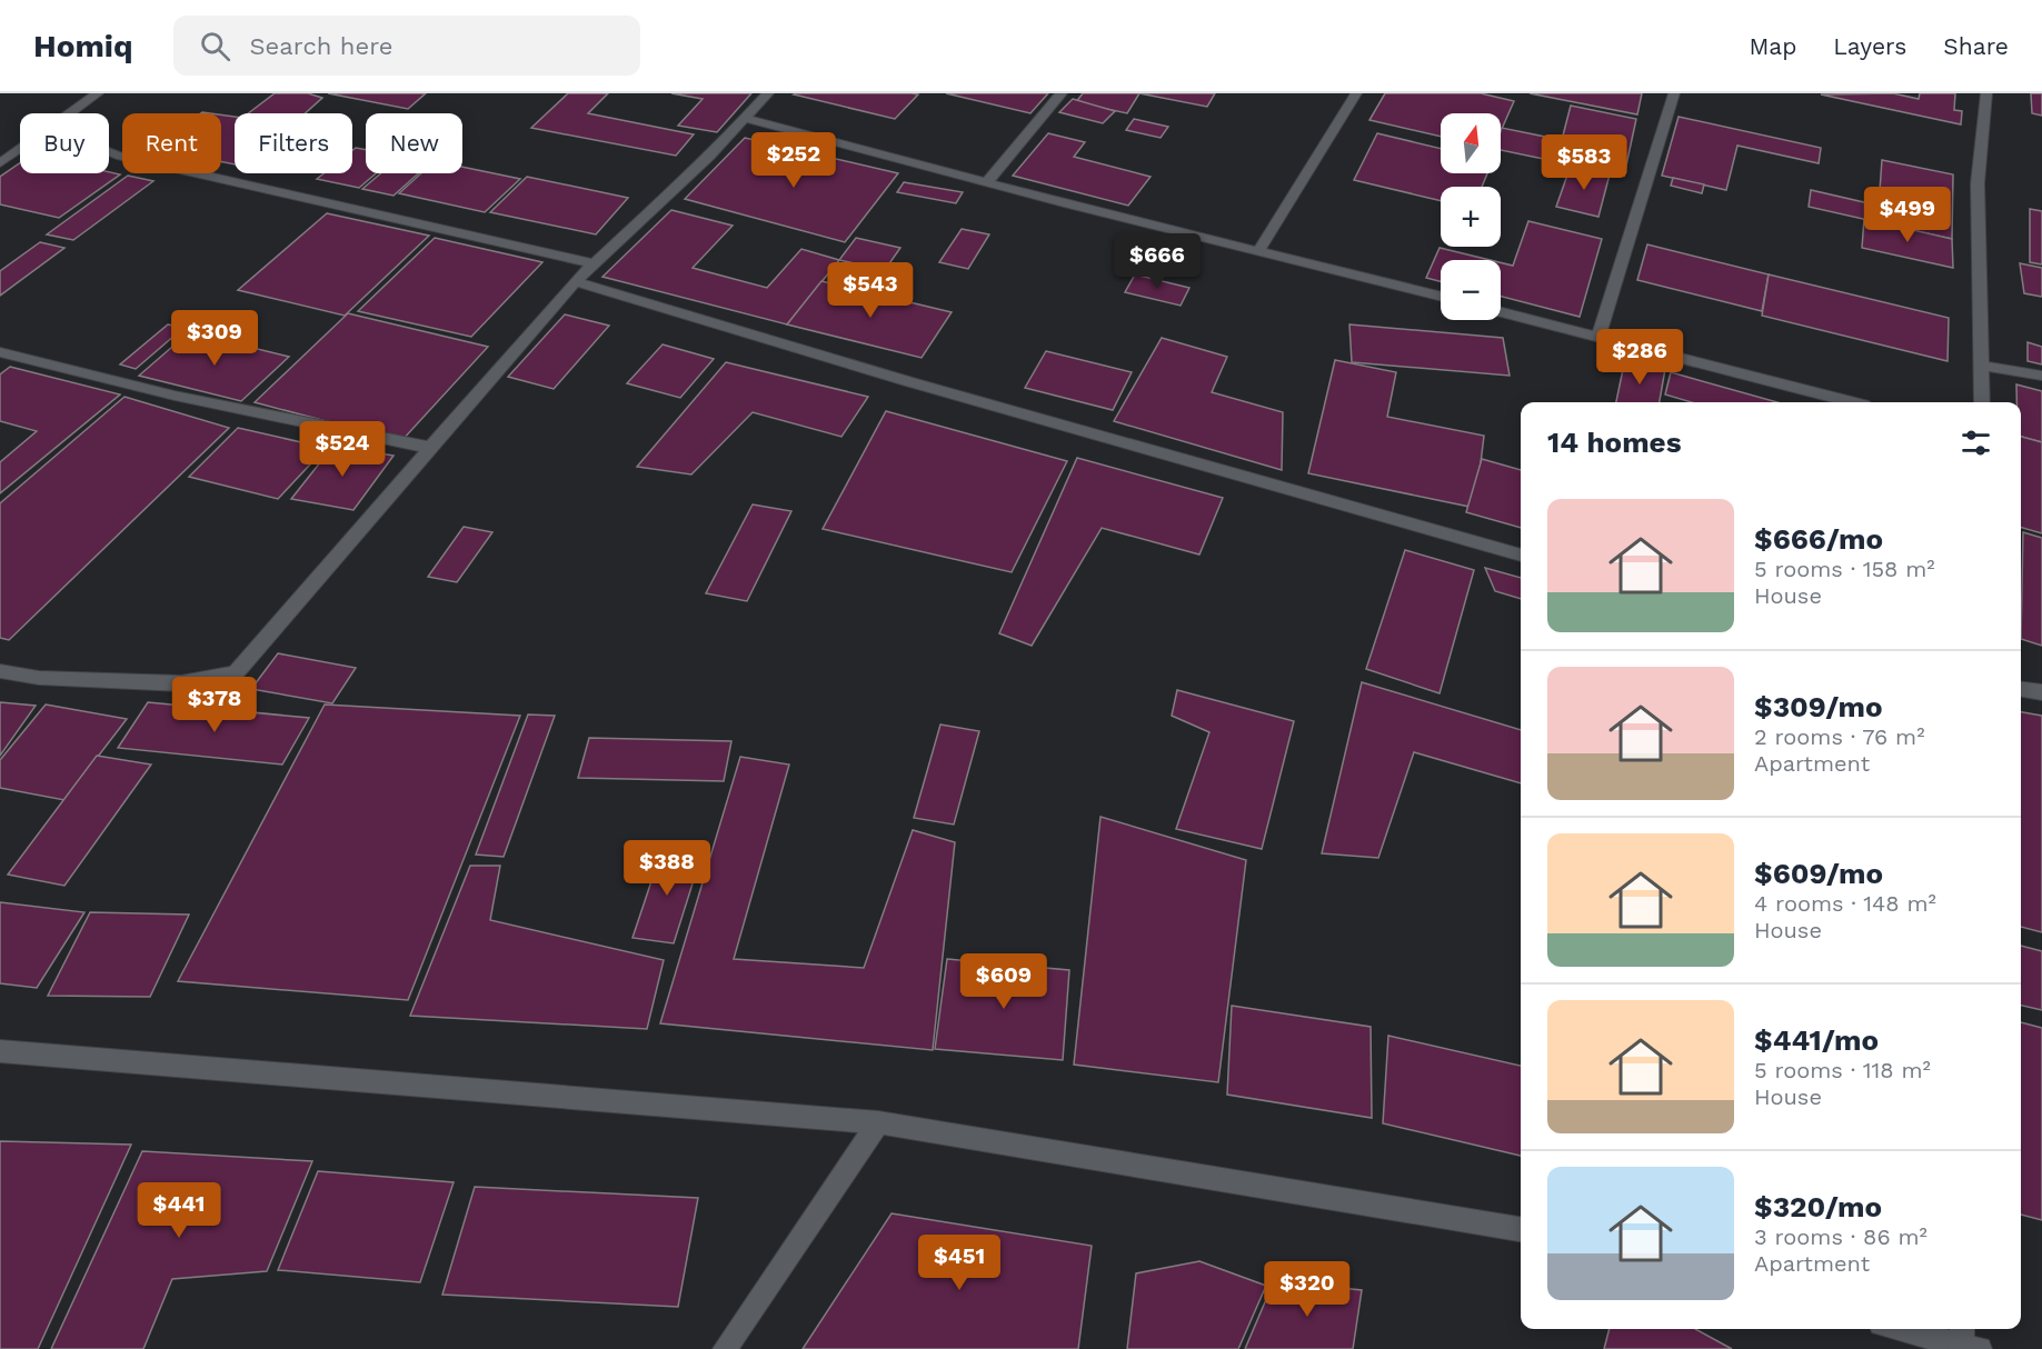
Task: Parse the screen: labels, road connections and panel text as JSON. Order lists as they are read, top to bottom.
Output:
{
  "north": "top",
  "page": {
    "header": "Homiq",
    "search": "Search here",
    "nav": ["Map", "Layers", "Share"],
    "map_buttons": ["+", "−"],
    "chip": [
      "Buy",
      "Rent",
      "Filters",
      "New"
    ],
    "price": [
      "$252",
      "$583",
      "$499",
      "$666",
      "$543",
      "$309",
      "$286",
      "$524",
      "$378",
      "$388",
      "$609",
      "$441",
      "$451",
      "$320"
    ],
    "heading": "14 homes",
    "list": [
      {
        "name": "$666/mo",
        "note": "5 rooms · 158 m² · House"
      },
      {
        "name": "$309/mo",
        "note": "2 rooms · 76 m² · Apartment"
      },
      {
        "name": "$609/mo",
        "note": "4 rooms · 148 m² · House"
      },
      {
        "name": "$441/mo",
        "note": "5 rooms · 118 m² · House"
      },
      {
        "name": "$320/mo",
        "note": "3 rooms · 86 m² · Apartment"
      }
    ]
  }
}
